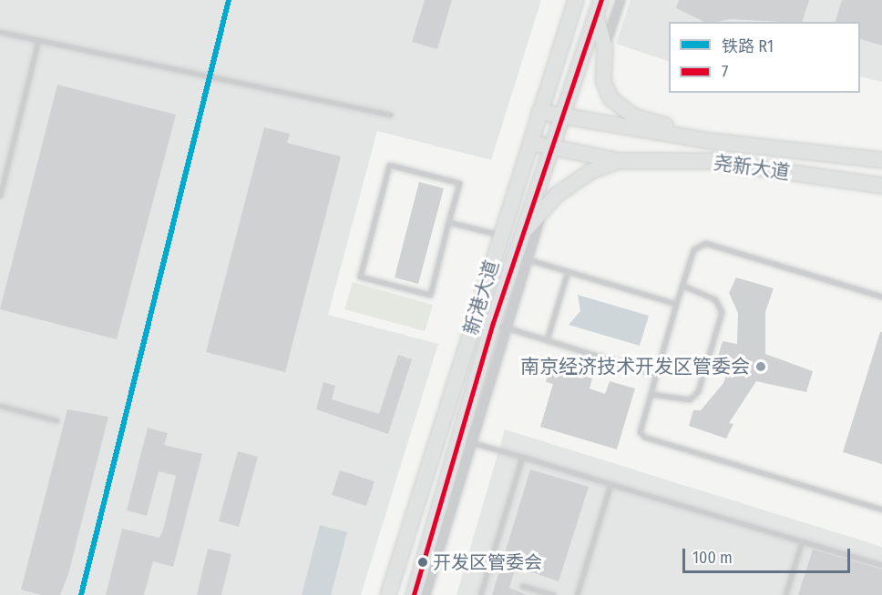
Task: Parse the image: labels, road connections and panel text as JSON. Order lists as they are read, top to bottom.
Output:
{
  "streets": {
    "main road": ["尧新大道", "新港大道"]
  },
  "crossings": [
    ["尧新大道", "新港大道"]
  ],
  "places": ["南京经济技术开发区管委会", "开发区管委会"],
  "lines": ["rail line R1", "transit line 7"],
  "legend": ["铁路 R1", "7"],
  "scale_bar": "100 m"
}
